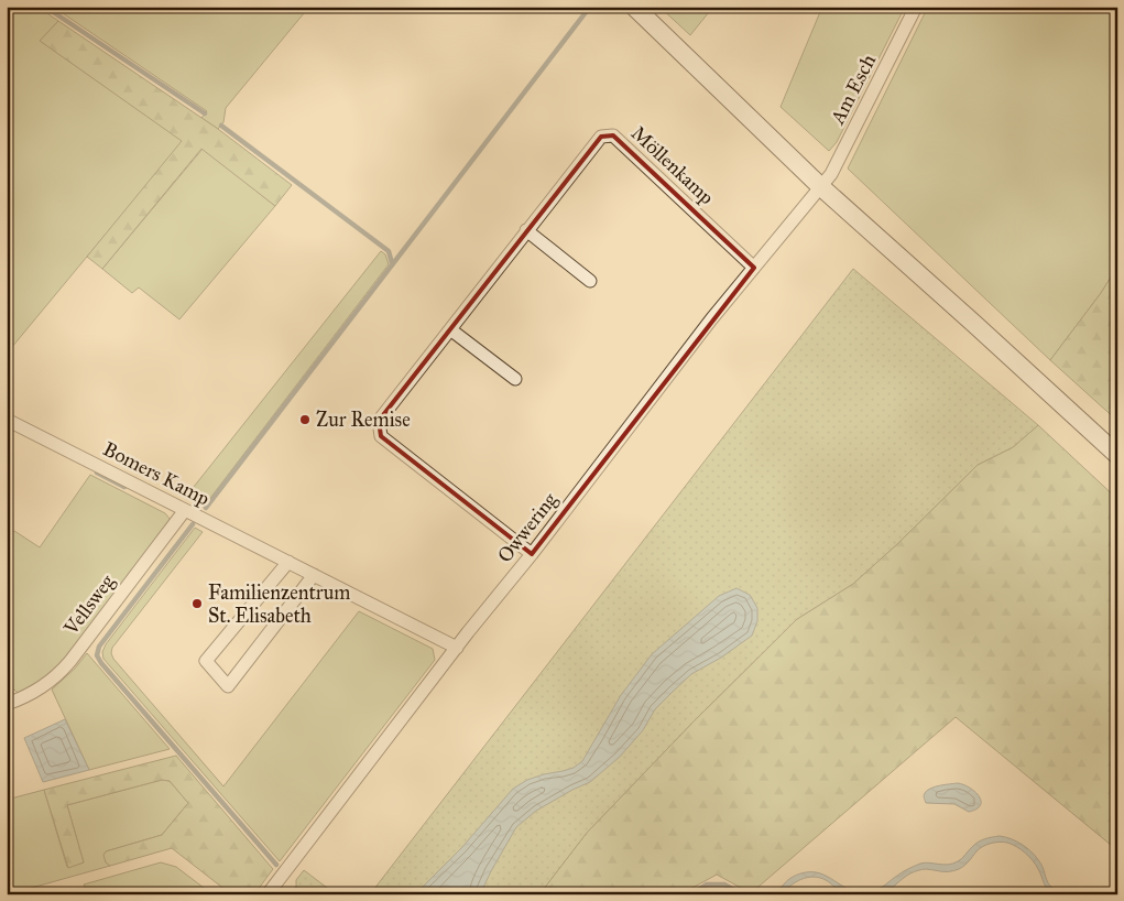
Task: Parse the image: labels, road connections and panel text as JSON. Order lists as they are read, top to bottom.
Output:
{
  "streets": {
    "street": [
      "Am Esch",
      "Möllenkamp",
      "Bomers Kamp",
      "Owwering",
      "Vellsweg"
    ]
  },
  "crossings": [
    ["Am Esch", "Owwering"],
    ["Möllenkamp", "Owwering"],
    ["Bomers Kamp", "Owwering"],
    ["Bomers Kamp", "Vellsweg"]
  ],
  "places": ["Zur Remise", "Familienzentrum St. Elisabeth"]
}
